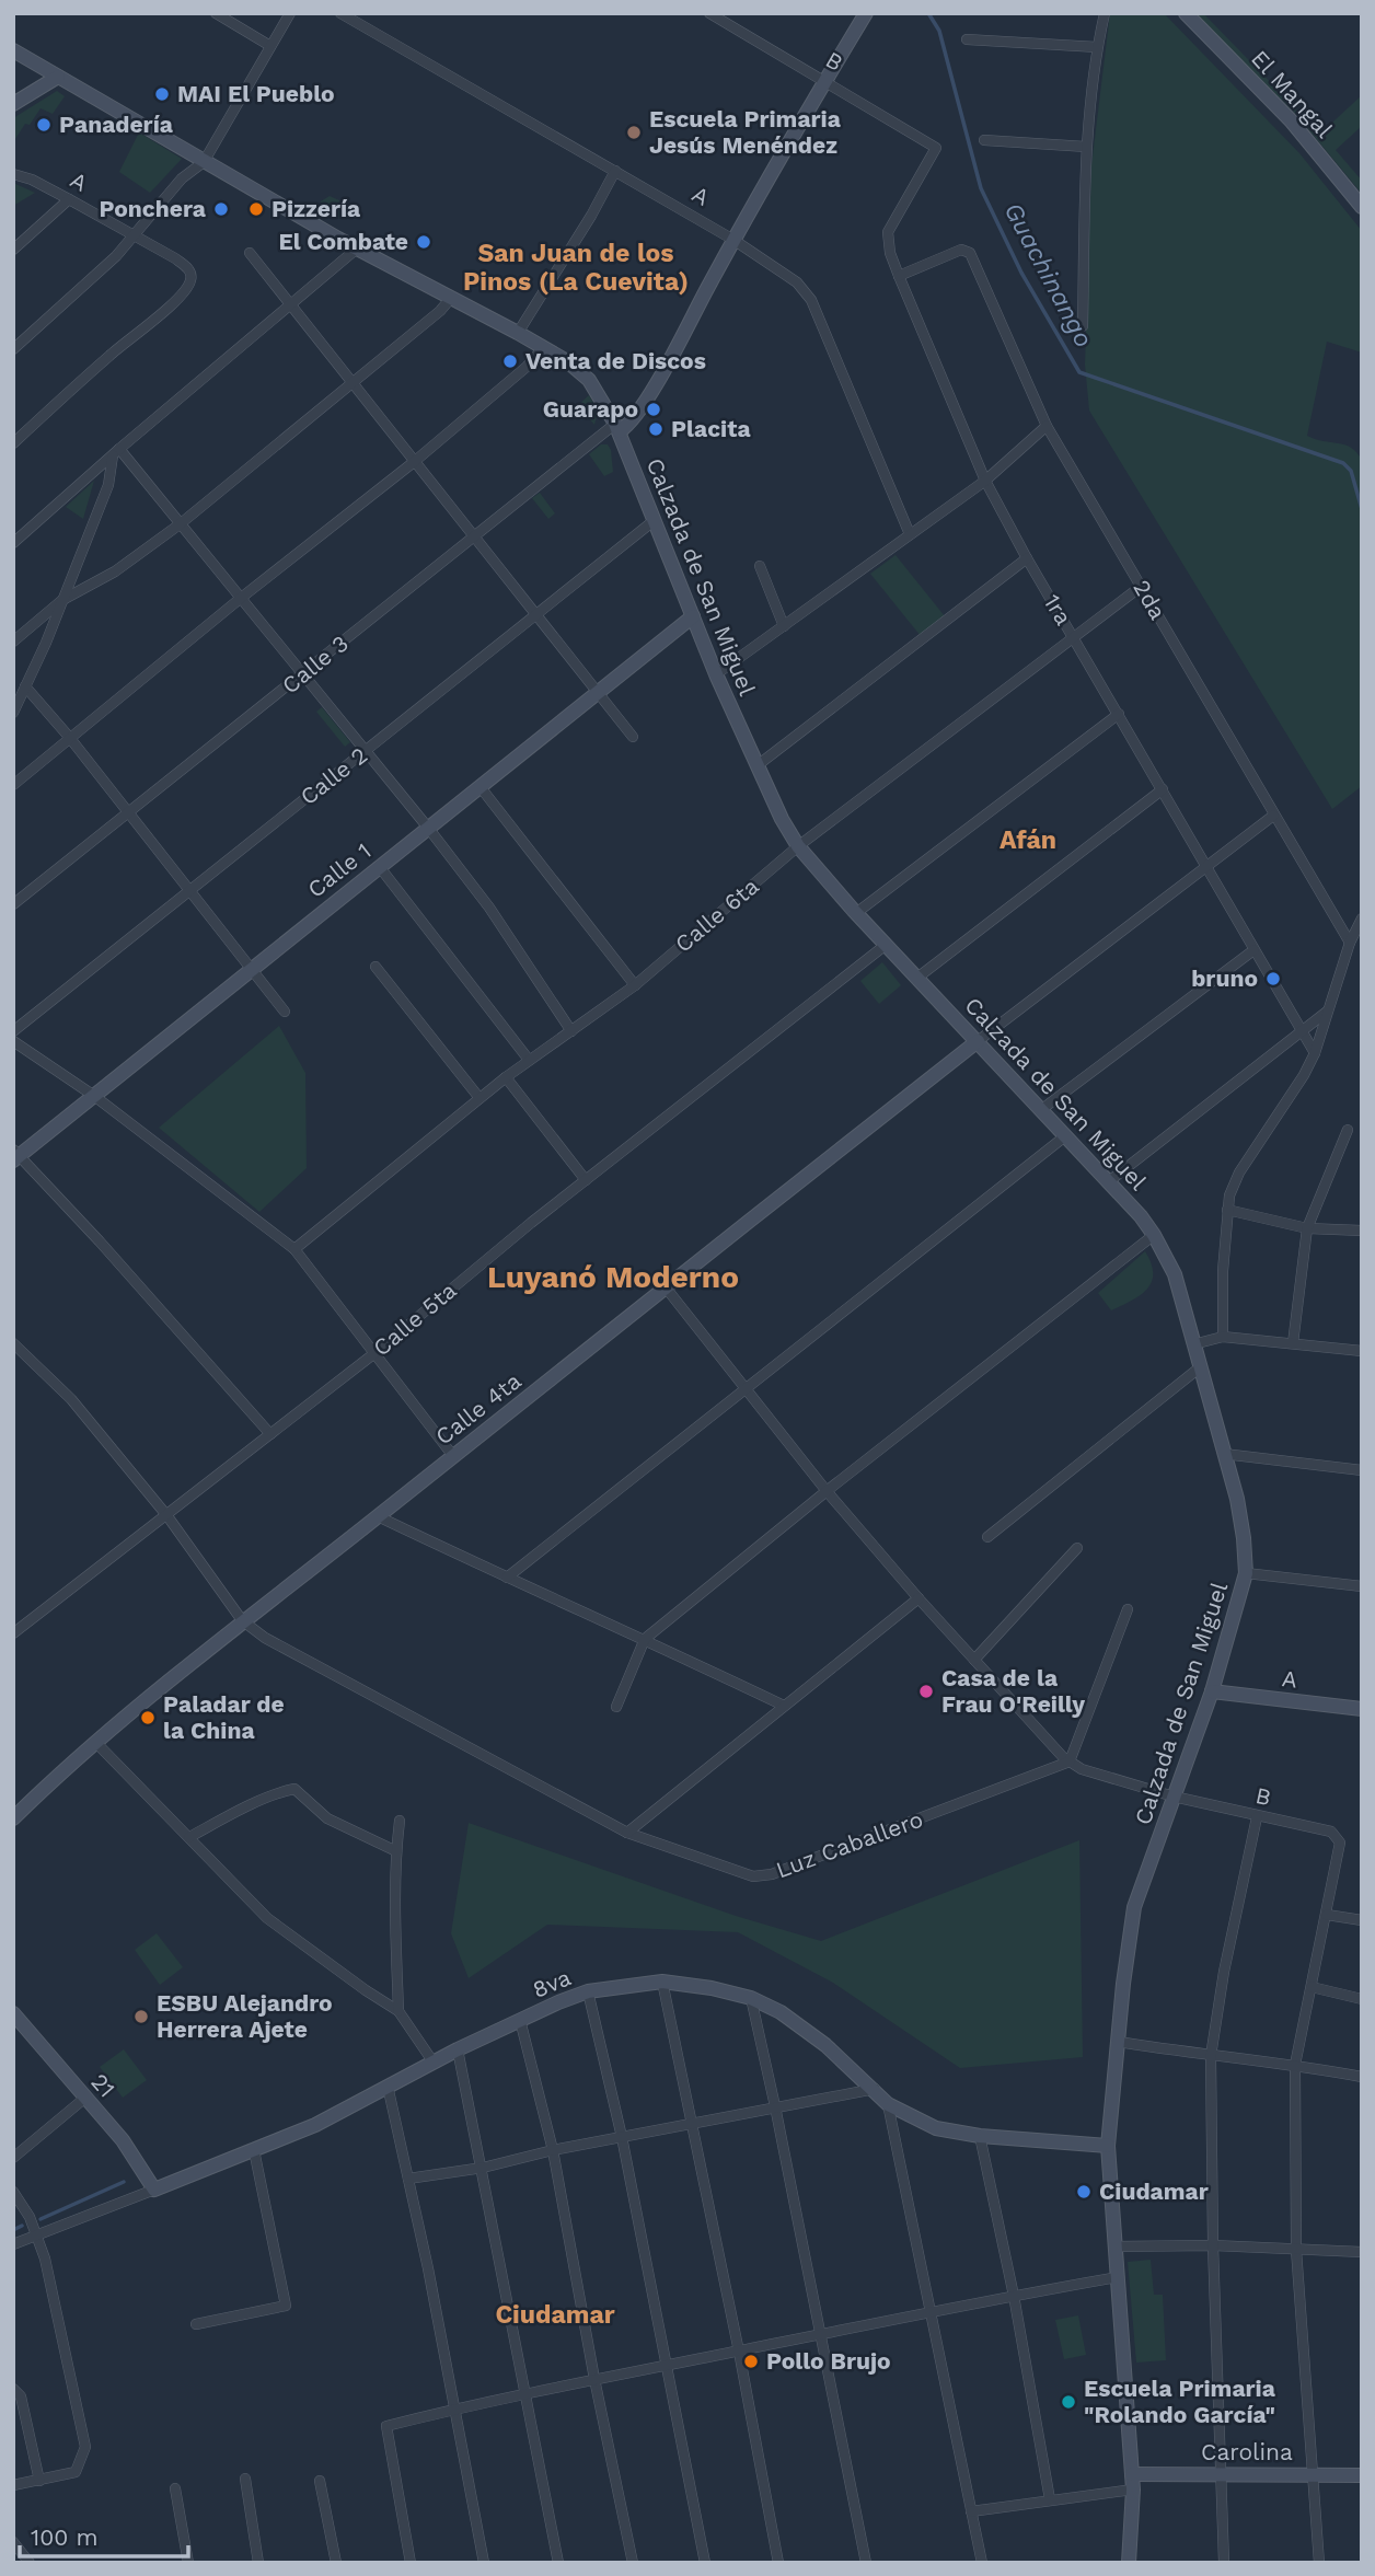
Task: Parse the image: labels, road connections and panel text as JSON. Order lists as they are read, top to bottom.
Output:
{
  "streets": {
    "main road": [
      "El Mangal",
      "A",
      "Calzada de San Miguel",
      "Calle 1",
      "Calle 4ta",
      "8va",
      "21",
      "Carolina"
    ],
    "street": [
      "B",
      "2da",
      "1ra",
      "Calle 3",
      "Calle 2",
      "Calle 6ta",
      "Calle 5ta",
      "Luz Caballero"
    ]
  },
  "crossings": [
    ["B", "Calzada de San Miguel"],
    ["B", "1ra"],
    ["B", "Luz Caballero"],
    ["A", "Calzada de San Miguel"],
    ["Calzada de San Miguel", "Calle 3"],
    ["Calzada de San Miguel", "Calle 2"],
    ["Calzada de San Miguel", "Calle 1"],
    ["Calzada de San Miguel", "Calle 6ta"],
    ["Calzada de San Miguel", "Calle 5ta"],
    ["Calzada de San Miguel", "Calle 4ta"],
    ["Calzada de San Miguel", "8va"],
    ["Calzada de San Miguel", "Carolina"],
    ["2da", "1ra"],
    ["2da", "Calle 6ta"],
    ["1ra", "Calle 6ta"],
    ["Calle 4ta", "Luz Caballero"],
    ["8va", "21"]
  ],
  "districts": [
    "San Juan de los Pinos (La Cuevita)",
    "Afán",
    "Luyanó Moderno",
    "Ciudamar"
  ],
  "water": ["Guachinango"],
  "places": [
    "MAI El Pueblo",
    "Panadería",
    "Escuela Primaria Jesús Menéndez",
    "Ponchera",
    "Pizzería",
    "El Combate",
    "Venta de Discos",
    "Guarapo",
    "Placita",
    "bruno",
    "Casa de la Frau O'Reilly",
    "Paladar de la China",
    "ESBU Alejandro Herrera Ajete",
    "Ciudamar",
    "Pollo Brujo",
    "Escuela Primaria \"Rolando García\""
  ],
  "scale_bar": "100 m"
}
